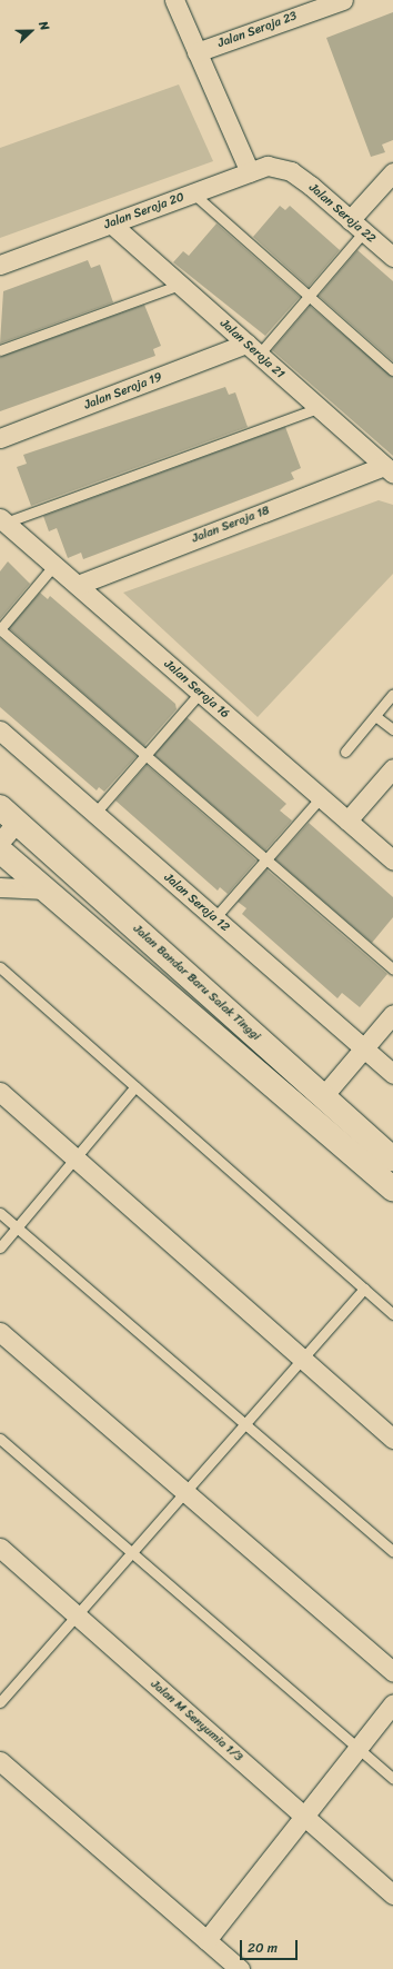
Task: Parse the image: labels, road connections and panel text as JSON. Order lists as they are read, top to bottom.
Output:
{
  "streets": {
    "main road": ["Jalan Bandar Baru Salak Tinggi"],
    "street": [
      "Jalan Seroja 23",
      "Jalan Seroja 20",
      "Jalan Seroja 22",
      "Jalan Seroja 21",
      "Jalan Seroja 19",
      "Jalan Seroja 18",
      "Jalan Seroja 16",
      "Jalan Seroja 12",
      "Jalan M Senyumia 1/3"
    ]
  },
  "crossings": [
    ["Jalan Seroja 20", "Jalan Seroja 22"],
    ["Jalan Seroja 20", "Jalan Seroja 21"],
    ["Jalan Seroja 21", "Jalan Seroja 19"],
    ["Jalan Seroja 21", "Jalan Seroja 18"],
    ["Jalan Seroja 18", "Jalan Seroja 16"]
  ],
  "scale_bar": "20 m",
  "north": "right"
}
